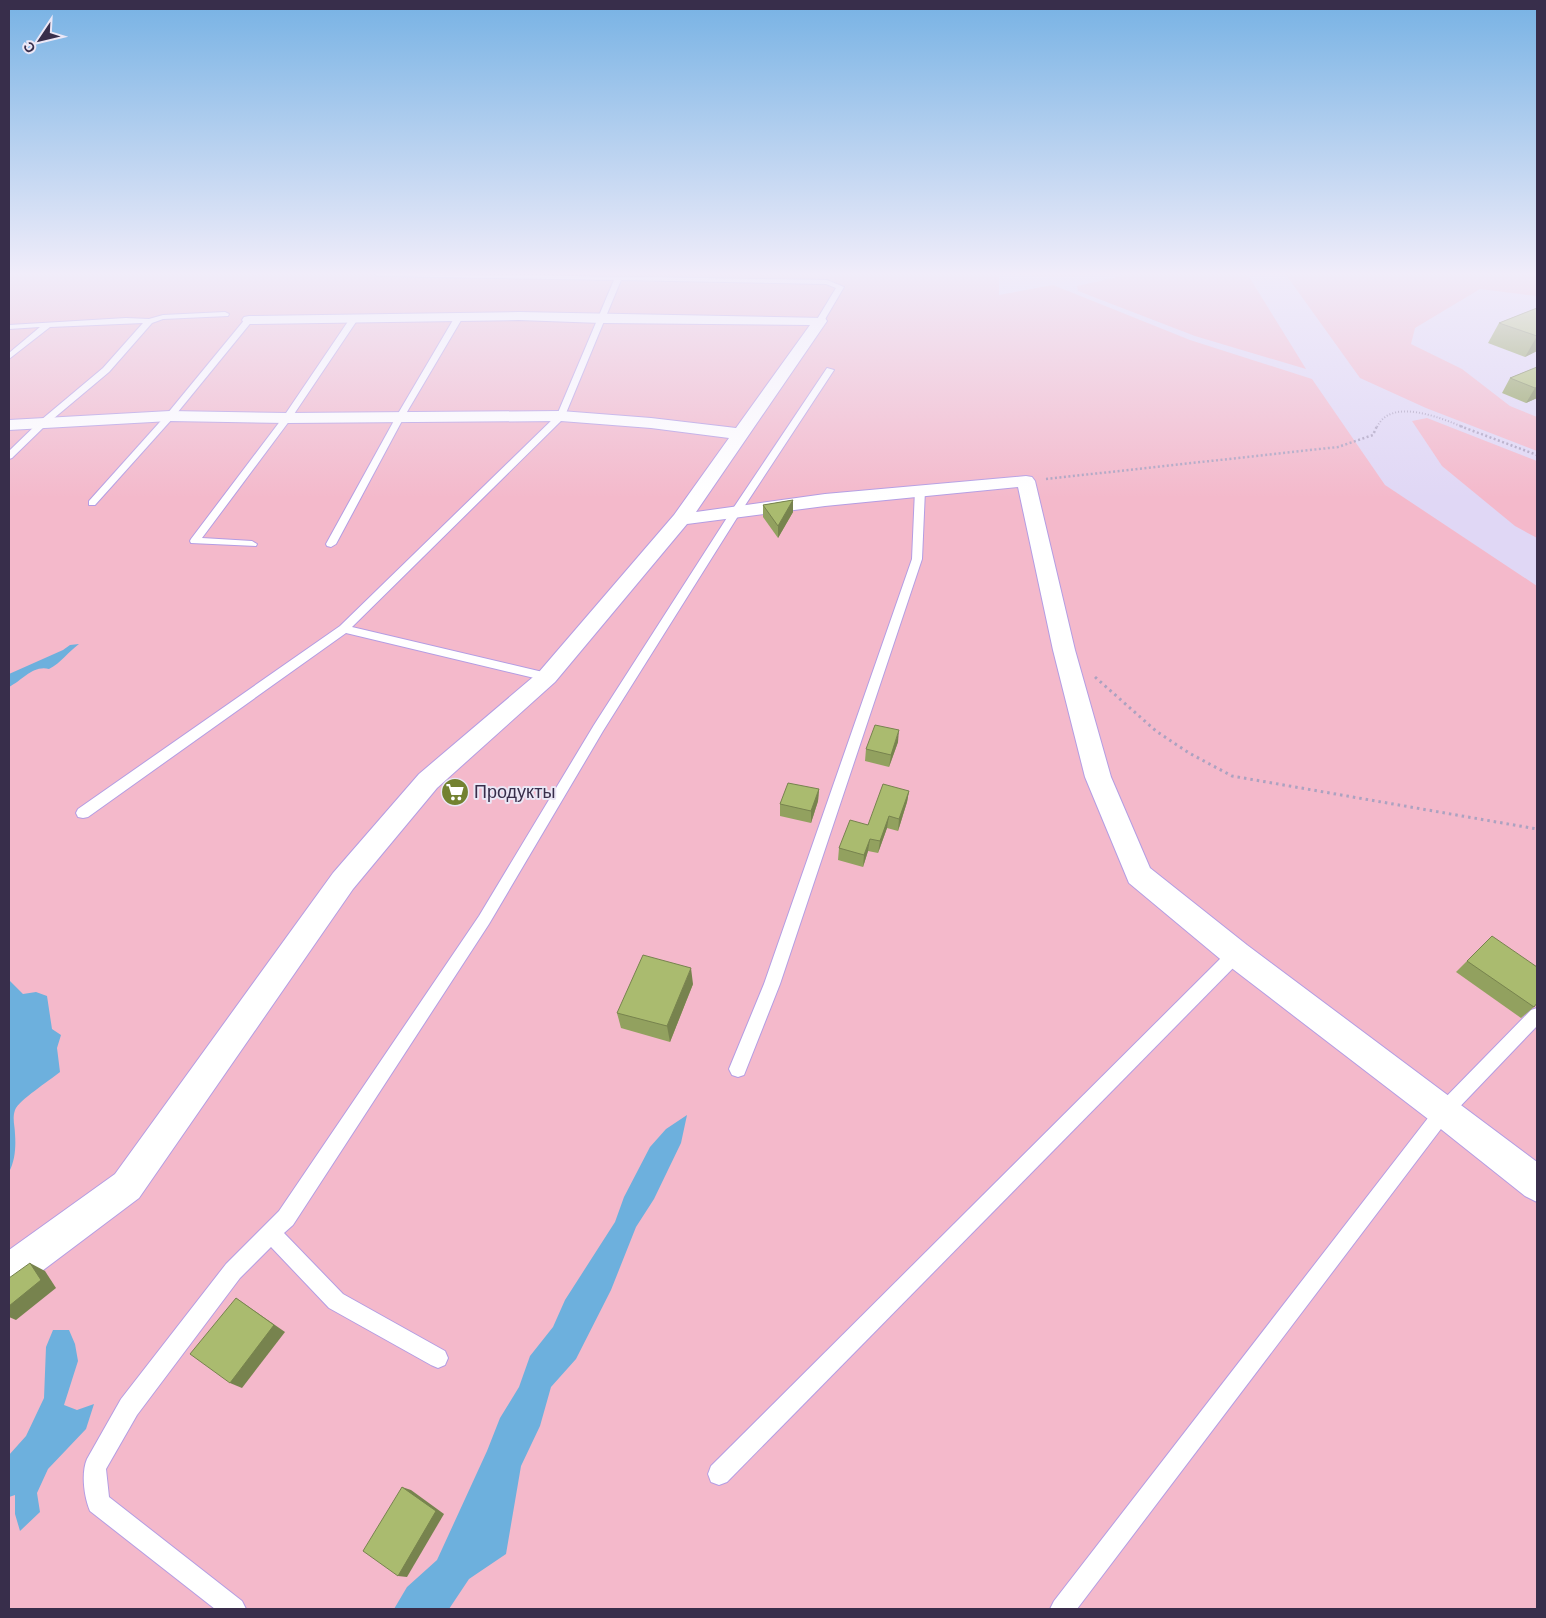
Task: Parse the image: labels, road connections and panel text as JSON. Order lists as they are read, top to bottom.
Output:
{
  "places": {
    "supermarket": ["Продукты"]
  },
  "north": "bottom left"
}
